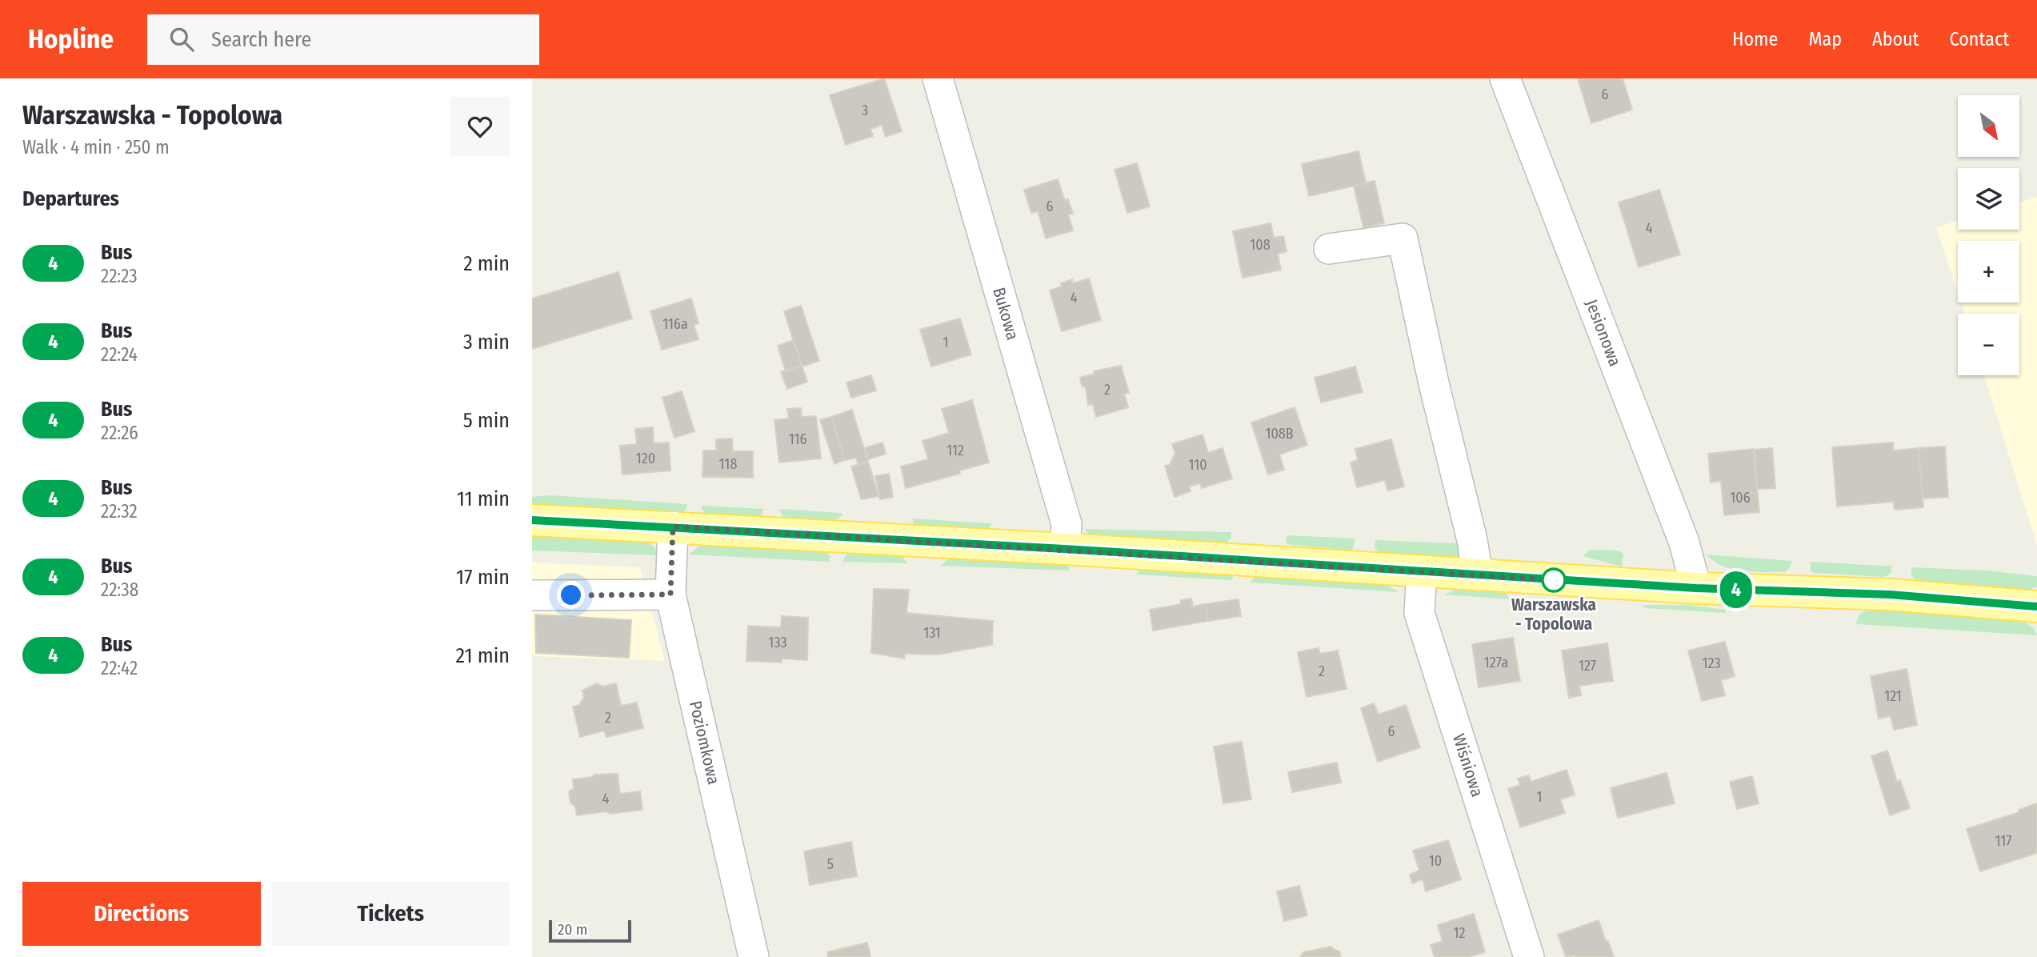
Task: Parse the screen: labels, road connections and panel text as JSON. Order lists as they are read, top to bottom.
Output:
{
  "streets": {
    "street": [
      "Bukowa",
      "Jesionowa",
      "Poziomkowa",
      "Wiśniowa"
    ]
  },
  "places": ["Warszawska - Topolowa"],
  "lines": ["bus line 4"],
  "house_numbers": [
    "6",
    "3",
    "6",
    "4",
    "108",
    "4",
    "116a",
    "1",
    "2",
    "108B",
    "116",
    "112",
    "120",
    "118",
    "110",
    "106",
    "131",
    "133",
    "127a",
    "123",
    "127",
    "2",
    "121",
    "2",
    "6",
    "1",
    "4",
    "117",
    "10",
    "5",
    "12"
  ],
  "scale_bar": "20 m",
  "north": "bottom right",
  "page": {
    "header": "Hopline",
    "search": "Search here",
    "nav": [
      "Home",
      "Map",
      "About",
      "Contact"
    ],
    "heading": [
      ["Warszawska - Topolowa", "Walk · 4 min · 250 m"],
      "Departures"
    ],
    "on_map": "4",
    "map_buttons": ["+", "−"],
    "list": [
      {
        "mark": "4",
        "name": "Bus",
        "note": "22:23",
        "value": "2 min"
      },
      {
        "mark": "4",
        "name": "Bus",
        "note": "22:24",
        "value": "3 min"
      },
      {
        "mark": "4",
        "name": "Bus",
        "note": "22:26",
        "value": "5 min"
      },
      {
        "mark": "4",
        "name": "Bus",
        "note": "22:32",
        "value": "11 min"
      },
      {
        "mark": "4",
        "name": "Bus",
        "note": "22:38",
        "value": "17 min"
      },
      {
        "mark": "4",
        "name": "Bus",
        "note": "22:42",
        "value": "21 min"
      }
    ],
    "buttons": ["Directions", "Tickets"],
    "scale": "20 m"
  }
}
